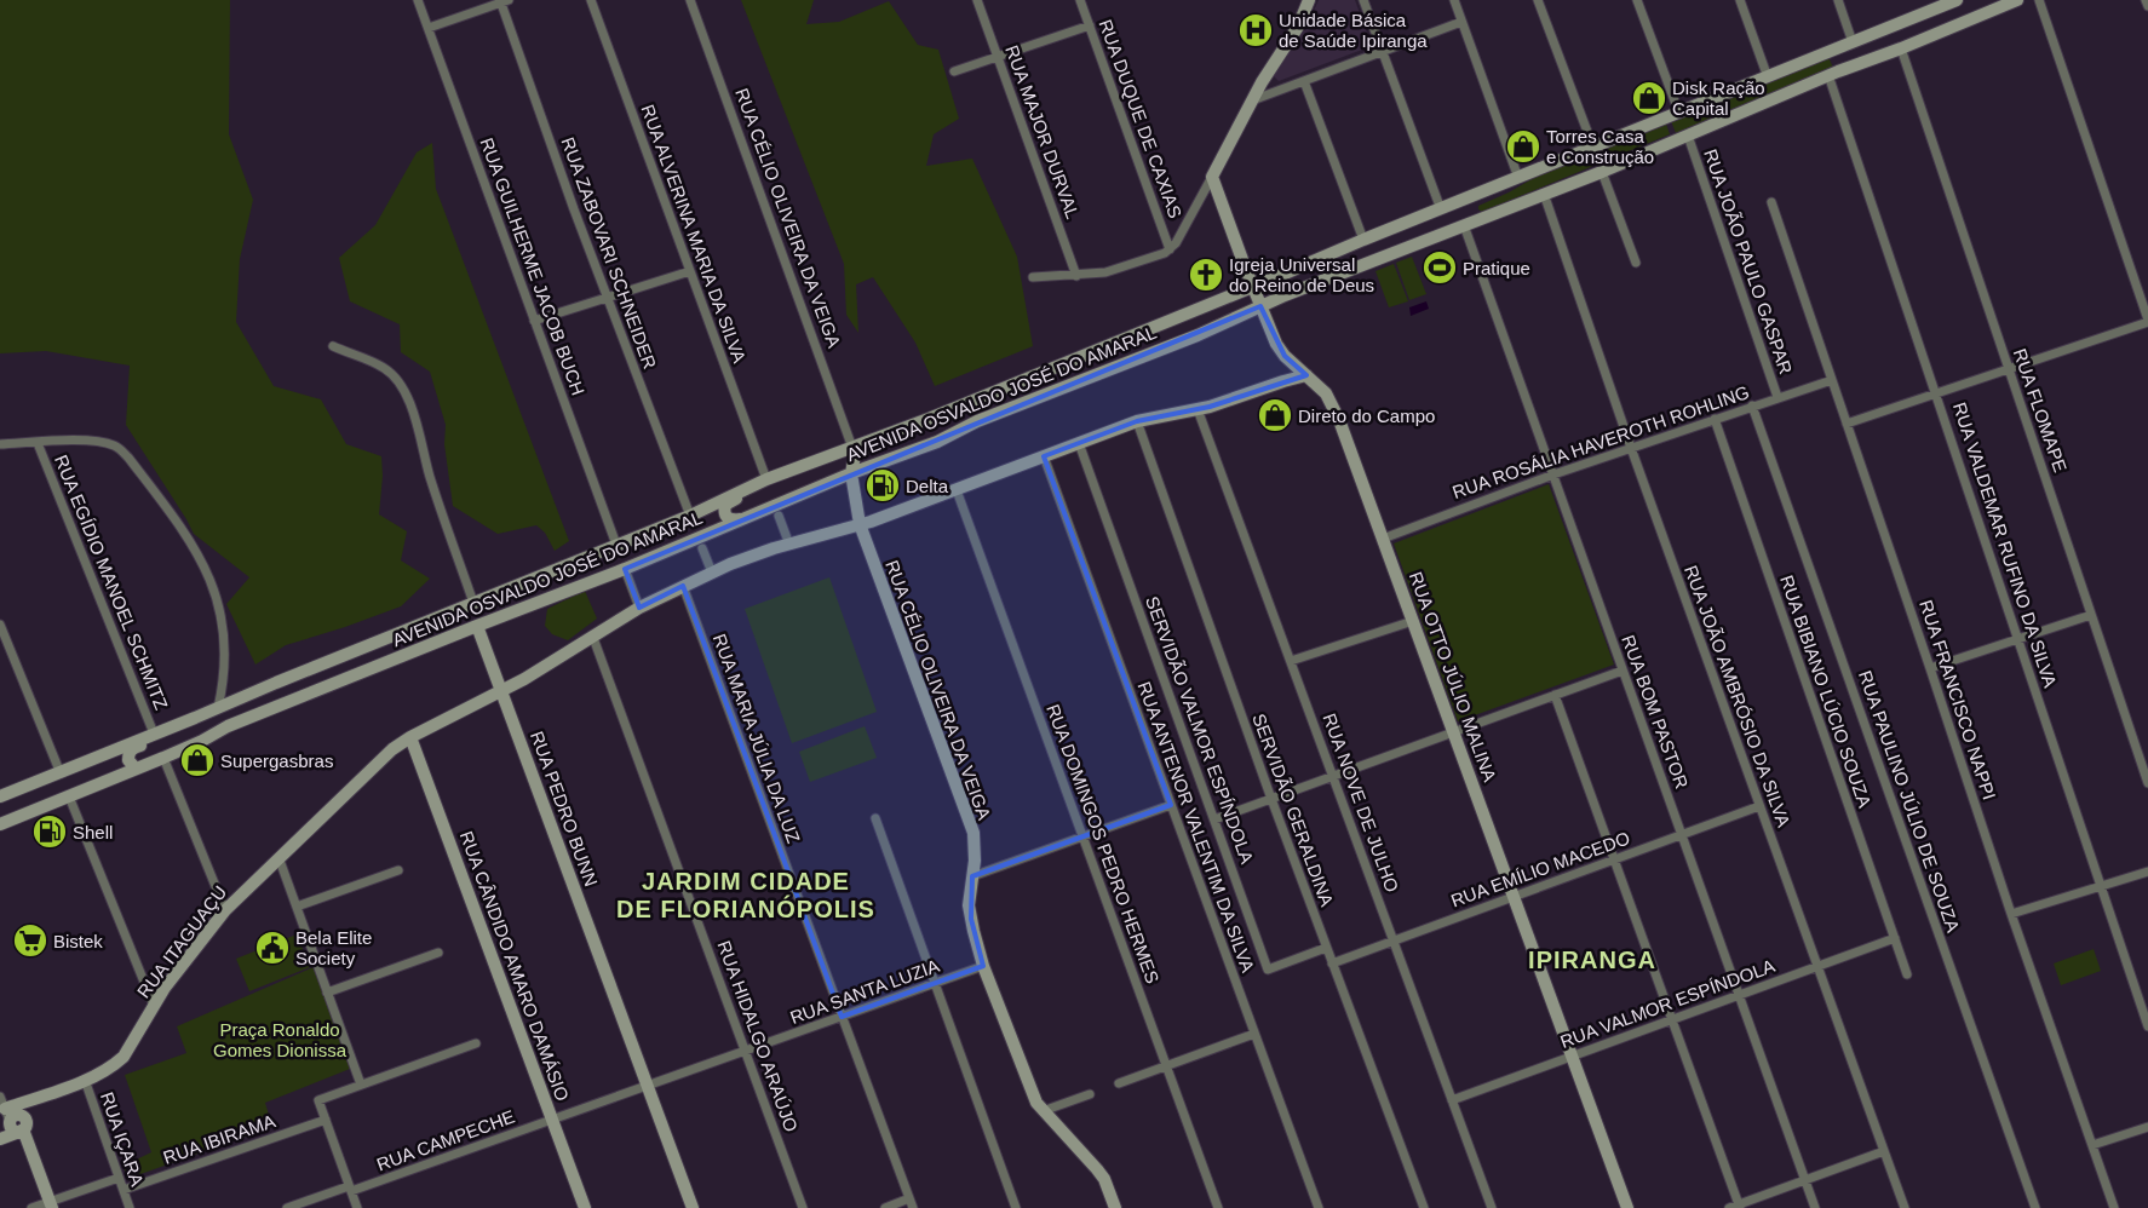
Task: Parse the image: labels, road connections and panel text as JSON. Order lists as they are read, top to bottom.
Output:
{
  "streets": {
    "main road": [
      "RUA CÉLIO OLIVEIRA DA VEIGA",
      "AVENIDA OSVALDO JOSÉ DO AMARAL",
      "RUA OTTO JÚLIO MALINA",
      "RUA PEDRO BUNN",
      "RUA ITAGUAÇU",
      "RUA CÂNDIDO AMARO DAMÁSIO"
    ],
    "street": [
      "RUA DUQUE DE CAXIAS",
      "RUA MAJOR DURVAL",
      "RUA ALVERINA MARIA DA SILVA",
      "RUA ZABOVARI SCHNEIDER",
      "RUA JOÃO PAULO GASPAR",
      "RUA GUILHERME JACOB BUCH",
      "RUA FLOMAPE",
      "RUA ROSÁLIA HAVEROTH ROHLING",
      "RUA VALDEMAR RUFINO DA SILVA",
      "RUA EGÍDIO MANOEL SCHMITZ",
      "RUA BIBIANO LÚCIO SOUZA",
      "RUA JOÃO AMBRÓSIO DA SILVA",
      "RUA FRANCISCO NAPPI",
      "RUA BOM PASTOR",
      "SERVIDÃO VALMOR ESPÍNDOLA",
      "RUA MARIA JÚLIA DA LUZ",
      "RUA PAULINO JÚLIO DE SOUZA",
      "RUA NOVE DE JULHO",
      "SERVIDÃO GERALDINA",
      "RUA ANTENOR VALENTIM DA SILVA",
      "RUA DOMINGOS PEDRO HERMES",
      "RUA EMÍLIO MACEDO",
      "RUA SANTA LUZIA",
      "RUA VALMOR ESPÍNDOLA",
      "RUA HIDALGO ARAÚJO",
      "RUA IÇARA",
      "RUA IBIRAMA",
      "RUA CAMPECHE"
    ]
  },
  "crossings": [
    ["RUA CÉLIO OLIVEIRA DA VEIGA", "AVENIDA OSVALDO JOSÉ DO AMARAL"],
    ["RUA CÉLIO OLIVEIRA DA VEIGA", "RUA ITAGUAÇU"],
    ["RUA CÉLIO OLIVEIRA DA VEIGA", "RUA SANTA LUZIA"],
    ["RUA ALVERINA MARIA DA SILVA", "AVENIDA OSVALDO JOSÉ DO AMARAL"],
    ["RUA ZABOVARI SCHNEIDER", "AVENIDA OSVALDO JOSÉ DO AMARAL"],
    ["RUA JOÃO PAULO GASPAR", "AVENIDA OSVALDO JOSÉ DO AMARAL"],
    ["RUA JOÃO PAULO GASPAR", "RUA ROSÁLIA HAVEROTH ROHLING"],
    ["RUA GUILHERME JACOB BUCH", "AVENIDA OSVALDO JOSÉ DO AMARAL"],
    ["AVENIDA OSVALDO JOSÉ DO AMARAL", "RUA FLOMAPE"],
    ["AVENIDA OSVALDO JOSÉ DO AMARAL", "RUA VALDEMAR RUFINO DA SILVA"],
    ["AVENIDA OSVALDO JOSÉ DO AMARAL", "RUA EGÍDIO MANOEL SCHMITZ"],
    ["AVENIDA OSVALDO JOSÉ DO AMARAL", "RUA OTTO JÚLIO MALINA"],
    ["AVENIDA OSVALDO JOSÉ DO AMARAL", "RUA JOÃO AMBRÓSIO DA SILVA"],
    ["AVENIDA OSVALDO JOSÉ DO AMARAL", "RUA BOM PASTOR"],
    ["AVENIDA OSVALDO JOSÉ DO AMARAL", "RUA PEDRO BUNN"],
    ["RUA ROSÁLIA HAVEROTH ROHLING", "RUA OTTO JÚLIO MALINA"],
    ["RUA ROSÁLIA HAVEROTH ROHLING", "RUA BIBIANO LÚCIO SOUZA"],
    ["RUA ROSÁLIA HAVEROTH ROHLING", "RUA JOÃO AMBRÓSIO DA SILVA"],
    ["RUA ROSÁLIA HAVEROTH ROHLING", "RUA FRANCISCO NAPPI"],
    ["RUA ROSÁLIA HAVEROTH ROHLING", "RUA BOM PASTOR"],
    ["RUA ROSÁLIA HAVEROTH ROHLING", "RUA PAULINO JÚLIO DE SOUZA"],
    ["RUA OTTO JÚLIO MALINA", "RUA EMÍLIO MACEDO"],
    ["RUA OTTO JÚLIO MALINA", "RUA ITAGUAÇU"],
    ["RUA OTTO JÚLIO MALINA", "RUA VALMOR ESPÍNDOLA"],
    ["RUA BIBIANO LÚCIO SOUZA", "RUA VALMOR ESPÍNDOLA"],
    ["RUA JOÃO AMBRÓSIO DA SILVA", "RUA EMÍLIO MACEDO"],
    ["RUA JOÃO AMBRÓSIO DA SILVA", "RUA VALMOR ESPÍNDOLA"],
    ["RUA BOM PASTOR", "RUA EMÍLIO MACEDO"],
    ["RUA BOM PASTOR", "RUA VALMOR ESPÍNDOLA"],
    ["SERVIDÃO VALMOR ESPÍNDOLA", "SERVIDÃO GERALDINA"],
    ["SERVIDÃO VALMOR ESPÍNDOLA", "RUA ITAGUAÇU"],
    ["RUA MARIA JÚLIA DA LUZ", "RUA ITAGUAÇU"],
    ["RUA MARIA JÚLIA DA LUZ", "RUA SANTA LUZIA"],
    ["RUA NOVE DE JULHO", "RUA EMÍLIO MACEDO"],
    ["RUA NOVE DE JULHO", "RUA ITAGUAÇU"],
    ["RUA NOVE DE JULHO", "RUA VALMOR ESPÍNDOLA"],
    ["RUA PEDRO BUNN", "RUA ITAGUAÇU"],
    ["RUA PEDRO BUNN", "RUA SANTA LUZIA"],
    ["SERVIDÃO GERALDINA", "RUA EMÍLIO MACEDO"],
    ["SERVIDÃO GERALDINA", "RUA ITAGUAÇU"],
    ["RUA ANTENOR VALENTIM DA SILVA", "RUA ITAGUAÇU"],
    ["RUA DOMINGOS PEDRO HERMES", "RUA ITAGUAÇU"],
    ["RUA ITAGUAÇU", "RUA CÂNDIDO AMARO DAMÁSIO"],
    ["RUA ITAGUAÇU", "RUA HIDALGO ARAÚJO"],
    ["RUA ITAGUAÇU", "RUA IÇARA"],
    ["RUA CÂNDIDO AMARO DAMÁSIO", "RUA SANTA LUZIA"],
    ["RUA CÂNDIDO AMARO DAMÁSIO", "RUA CAMPECHE"],
    ["RUA SANTA LUZIA", "RUA HIDALGO ARAÚJO"],
    ["RUA SANTA LUZIA", "RUA CAMPECHE"],
    ["RUA IÇARA", "RUA IBIRAMA"]
  ],
  "districts": ["JARDIM CIDADE DE FLORIANÓPOLIS", "IPIRANGA"],
  "parks": ["Praça Ronaldo Gomes Dionissa"],
  "places": {
    "hospital": ["Unidade Básica de Saúde Ipiranga"],
    "shop": [
      "Disk Ração Capital",
      "Torres Casa e Construção",
      "Direto do Campo",
      "Supergasbras"
    ],
    "sports": ["Pratique"],
    "church": ["Igreja Universal do Reino de Deus"],
    "fuel station": ["Delta", "Shell"],
    "supermarket": ["Bistek"],
    "public building": ["Bela Elite Society"]
  }
}
